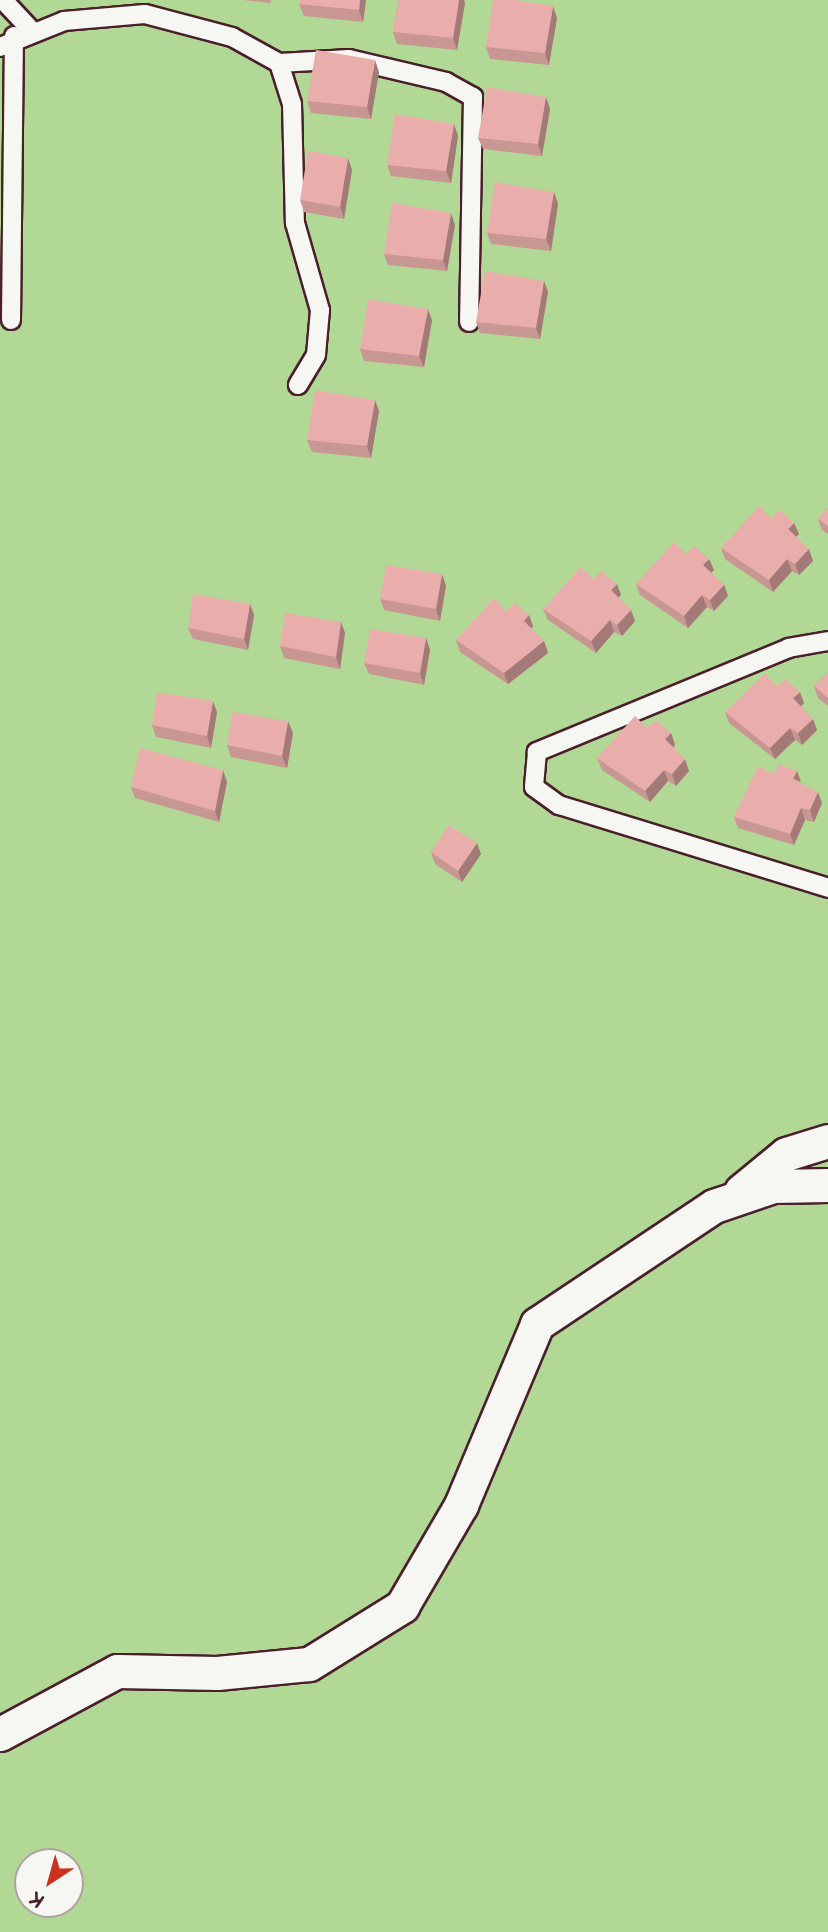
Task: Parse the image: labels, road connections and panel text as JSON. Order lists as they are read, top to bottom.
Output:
{
  "north": "bottom left"
}
